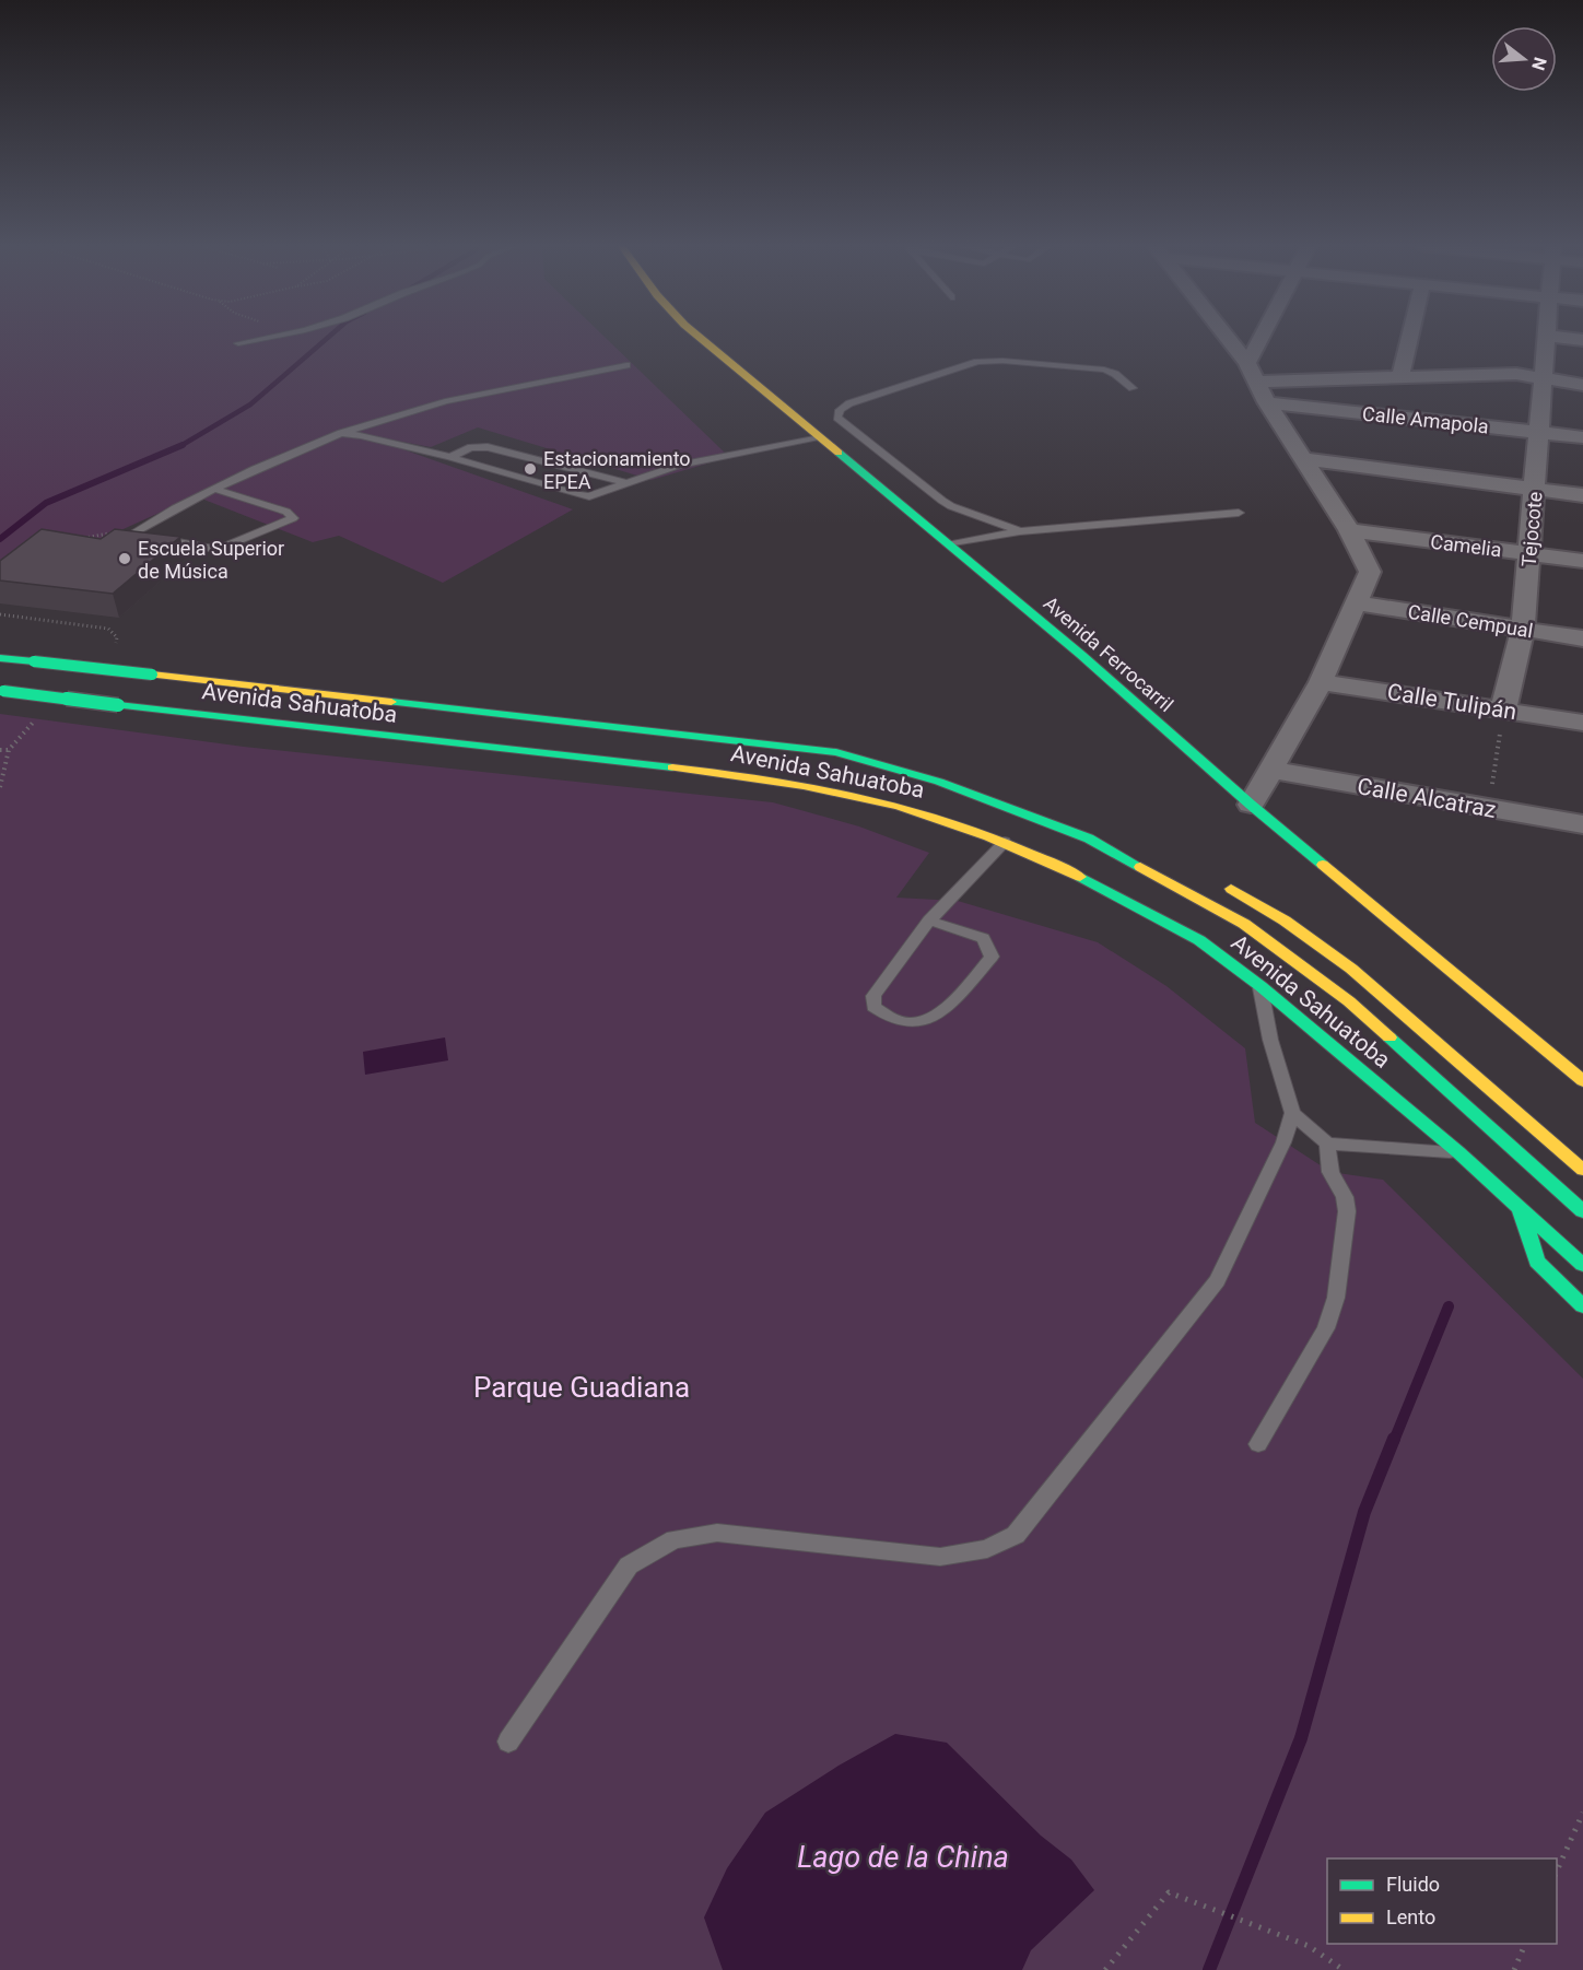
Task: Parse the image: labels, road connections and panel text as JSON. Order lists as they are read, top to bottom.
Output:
{
  "streets": {
    "main road": ["Avenida Ferrocarril", "Avenida Sahuatoba"],
    "street": [
      "Calle Amapola",
      "Tejocote",
      "Camelia",
      "Calle Cempual",
      "Calle Tulipán",
      "Calle Alcatraz"
    ]
  },
  "crossings": [
    ["Calle Amapola", "Tejocote"],
    ["Tejocote", "Camelia"],
    ["Tejocote", "Calle Cempual"],
    ["Tejocote", "Calle Tulipán"]
  ],
  "water": ["Lago de la China"],
  "parks": ["Parque Guadiana"],
  "places": ["Estacionamiento EPEA", "Escuela Superior de Música"],
  "legend": ["Fluido", "Lento"],
  "north": "right"
}
